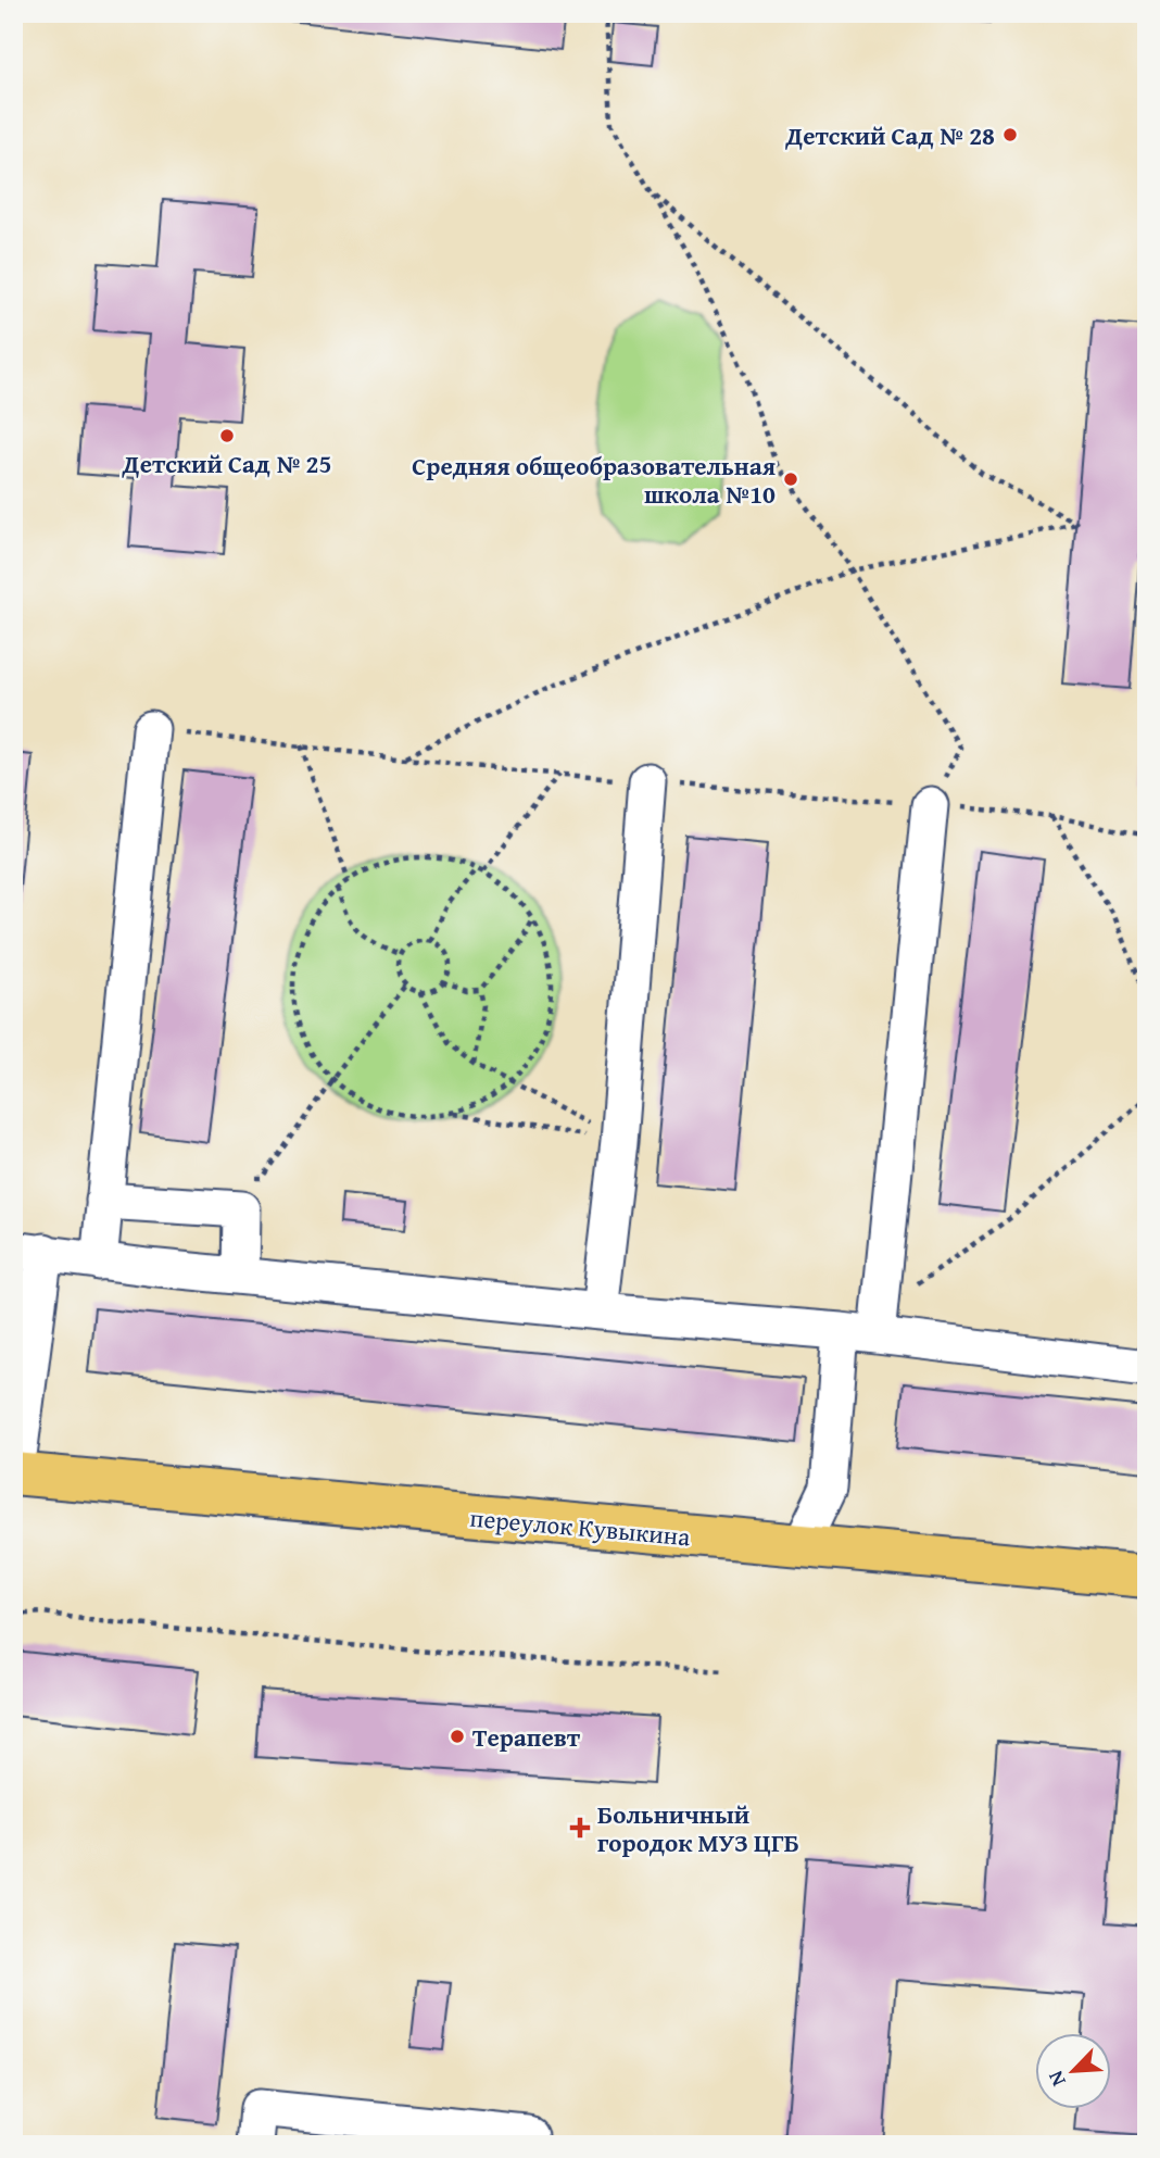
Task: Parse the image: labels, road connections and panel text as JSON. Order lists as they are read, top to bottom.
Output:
{
  "streets": {
    "main road": ["переулок Кувыкина"]
  },
  "places": {
    "other": [
      "Детский Сад № 28",
      "Детский Сад № 25",
      "Средняя общеобразовательная школа №10",
      "Терапевт"
    ],
    "health": ["Больничный городок МУЗ ЦГБ"]
  },
  "north": "bottom left"
}
